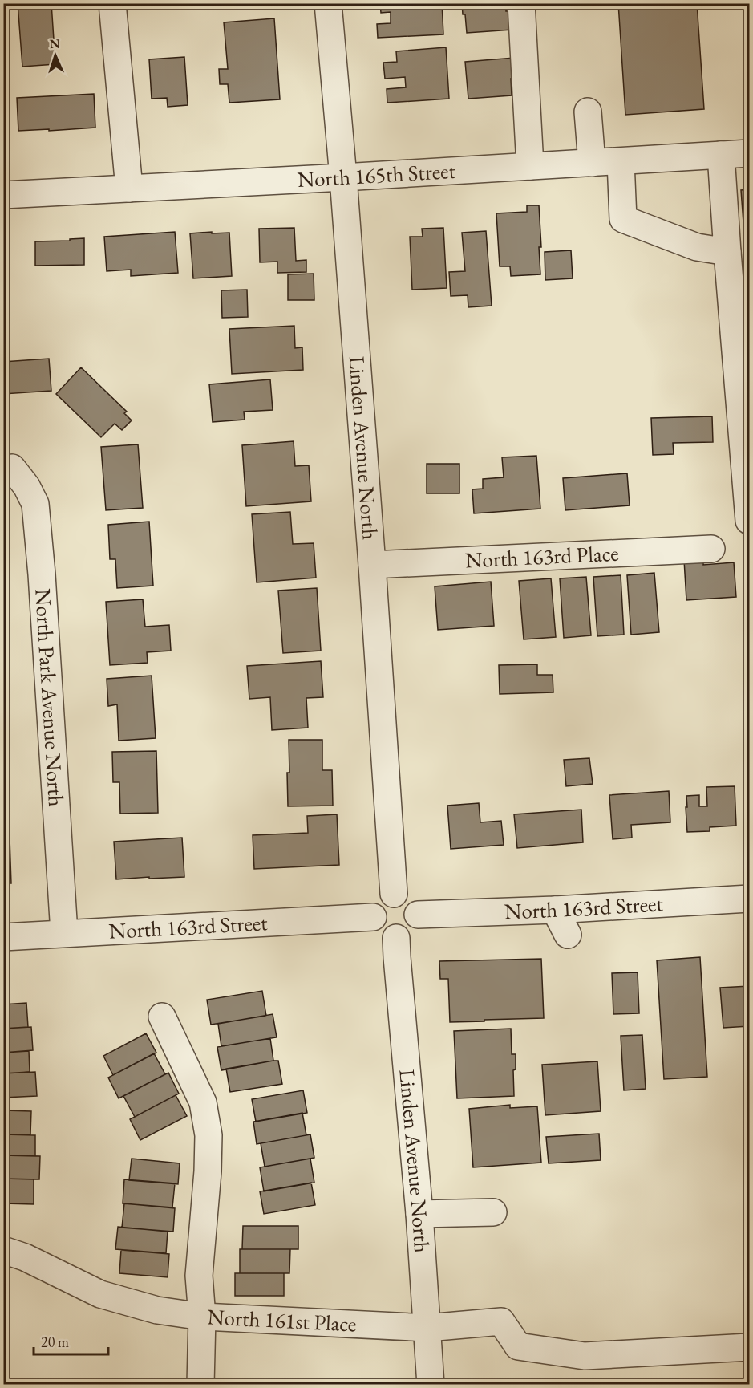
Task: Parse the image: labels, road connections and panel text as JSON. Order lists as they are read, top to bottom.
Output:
{
  "streets": {
    "street": [
      "North 165th Street",
      "Linden Avenue North",
      "North 163rd Place",
      "North Park Avenue North",
      "North 163rd Street",
      "North 161st Place"
    ]
  },
  "crossings": [
    ["North 165th Street", "Linden Avenue North"],
    ["Linden Avenue North", "North 163rd Place"],
    ["Linden Avenue North", "North 163rd Street"],
    ["Linden Avenue North", "North 161st Place"],
    ["North Park Avenue North", "North 163rd Street"]
  ],
  "scale_bar": "20 m",
  "north": "top"
}
